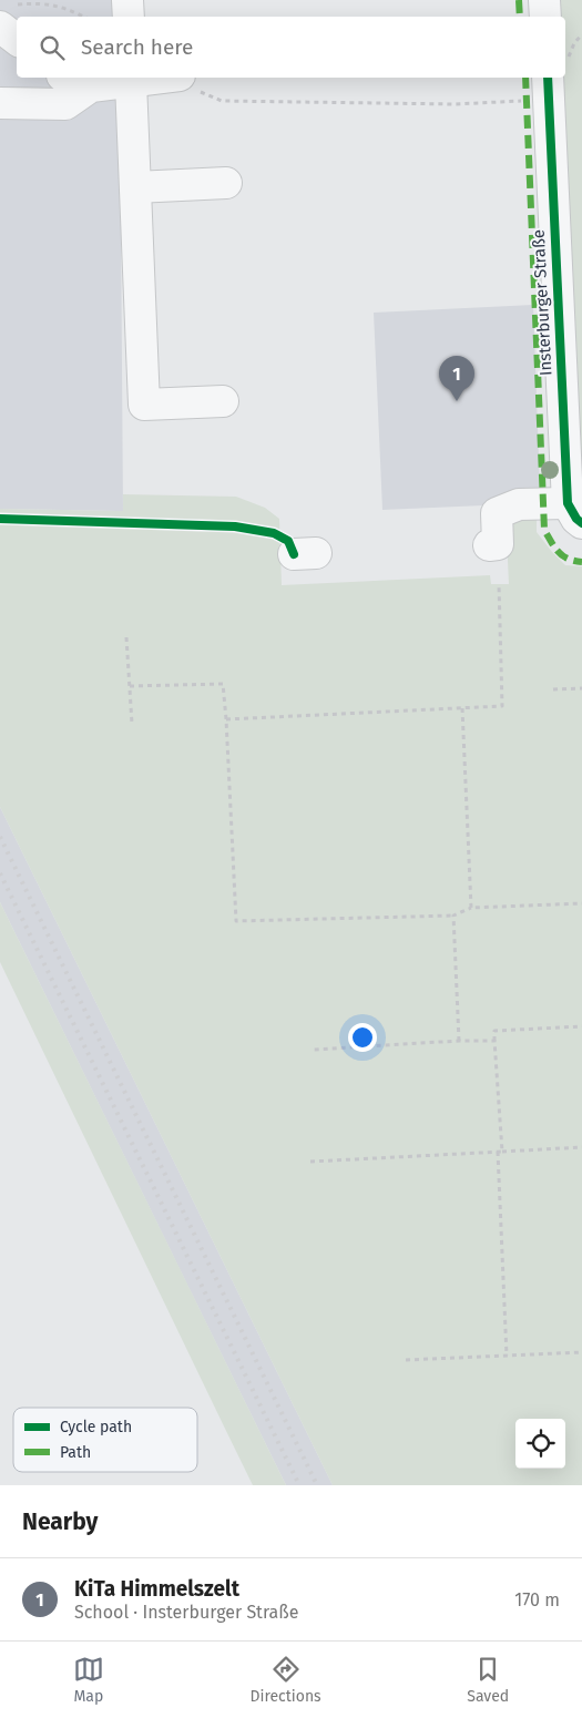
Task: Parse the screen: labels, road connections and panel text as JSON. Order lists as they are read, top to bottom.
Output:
{
  "streets": {
    "street": ["Insterburger Straße"]
  },
  "legend": ["Cycle path", "Path"],
  "page": {
    "search": "Search here",
    "pins": "1",
    "heading": "Nearby",
    "list": [
      {
        "mark": "1",
        "name": "KiTa Himmelszelt",
        "note": "School · Insterburger Straße",
        "value": "170 m"
      }
    ],
    "nav": ["Map", "Directions", "Saved"]
  }
}
